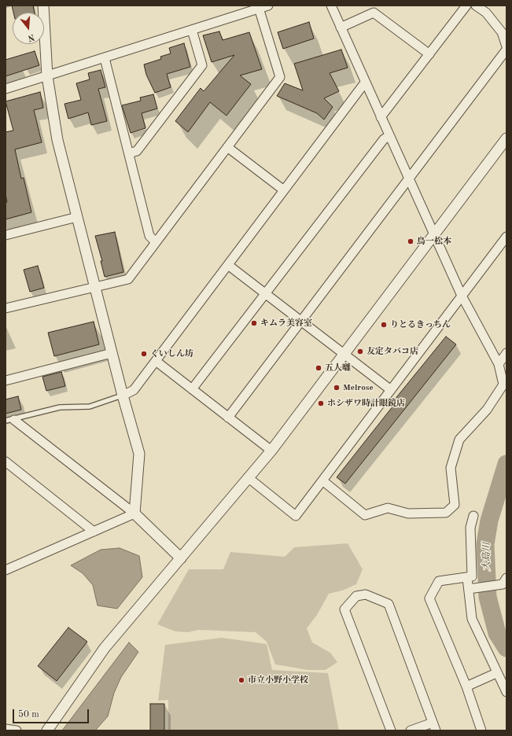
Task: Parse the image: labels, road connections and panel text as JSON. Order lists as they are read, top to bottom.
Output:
{
  "water": ["大島川"],
  "places": [
    "鳥一松本",
    "キムラ美容室",
    "りとるきっちん",
    "友定タバコ店",
    "くいしん坊",
    "五人囃",
    "Melrose",
    "ホシザワ時計眼鏡店",
    "市立小野小学校"
  ],
  "scale_bar": "50 m",
  "north": "bottom"
}
